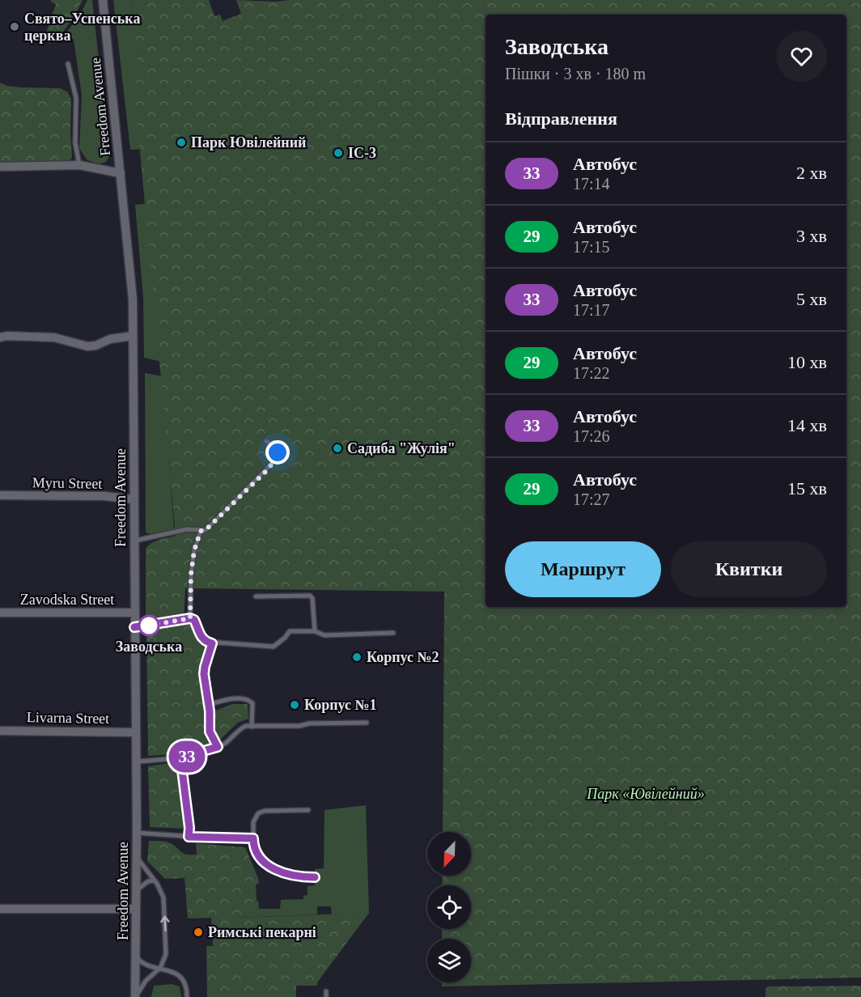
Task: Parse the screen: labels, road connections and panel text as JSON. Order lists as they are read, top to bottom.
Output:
{
  "streets": {
    "street": [
      "Freedom Avenue",
      "Myru Street",
      "Zavodska Street",
      "Livarna Street"
    ]
  },
  "crossings": [
    ["Freedom Avenue", "Myru Street"],
    ["Freedom Avenue", "Zavodska Street"],
    ["Freedom Avenue", "Livarna Street"]
  ],
  "parks": ["Парк «Ювілейний»"],
  "places": [
    "Свято–Успенська церква",
    "Парк Ювілейний",
    "ІС-3",
    "Садиба \"Жулія\"",
    "Заводська",
    "Корпус №2",
    "Корпус №1",
    "Римські пекарні"
  ],
  "lines": ["bus line 33"],
  "north": "bottom left",
  "page": {
    "on_map": "33",
    "heading": [
      ["Заводська", "Пішки · 3 хв · 180 m"],
      "Відправлення"
    ],
    "list": [
      {
        "mark": "33",
        "name": "Автобус",
        "note": "17:14",
        "value": "2 хв"
      },
      {
        "mark": "29",
        "name": "Автобус",
        "note": "17:15",
        "value": "3 хв"
      },
      {
        "mark": "33",
        "name": "Автобус",
        "note": "17:17",
        "value": "5 хв"
      },
      {
        "mark": "29",
        "name": "Автобус",
        "note": "17:22",
        "value": "10 хв"
      },
      {
        "mark": "33",
        "name": "Автобус",
        "note": "17:26",
        "value": "14 хв"
      },
      {
        "mark": "29",
        "name": "Автобус",
        "note": "17:27",
        "value": "15 хв"
      }
    ],
    "buttons": ["Маршрут", "Квитки"]
  }
}
